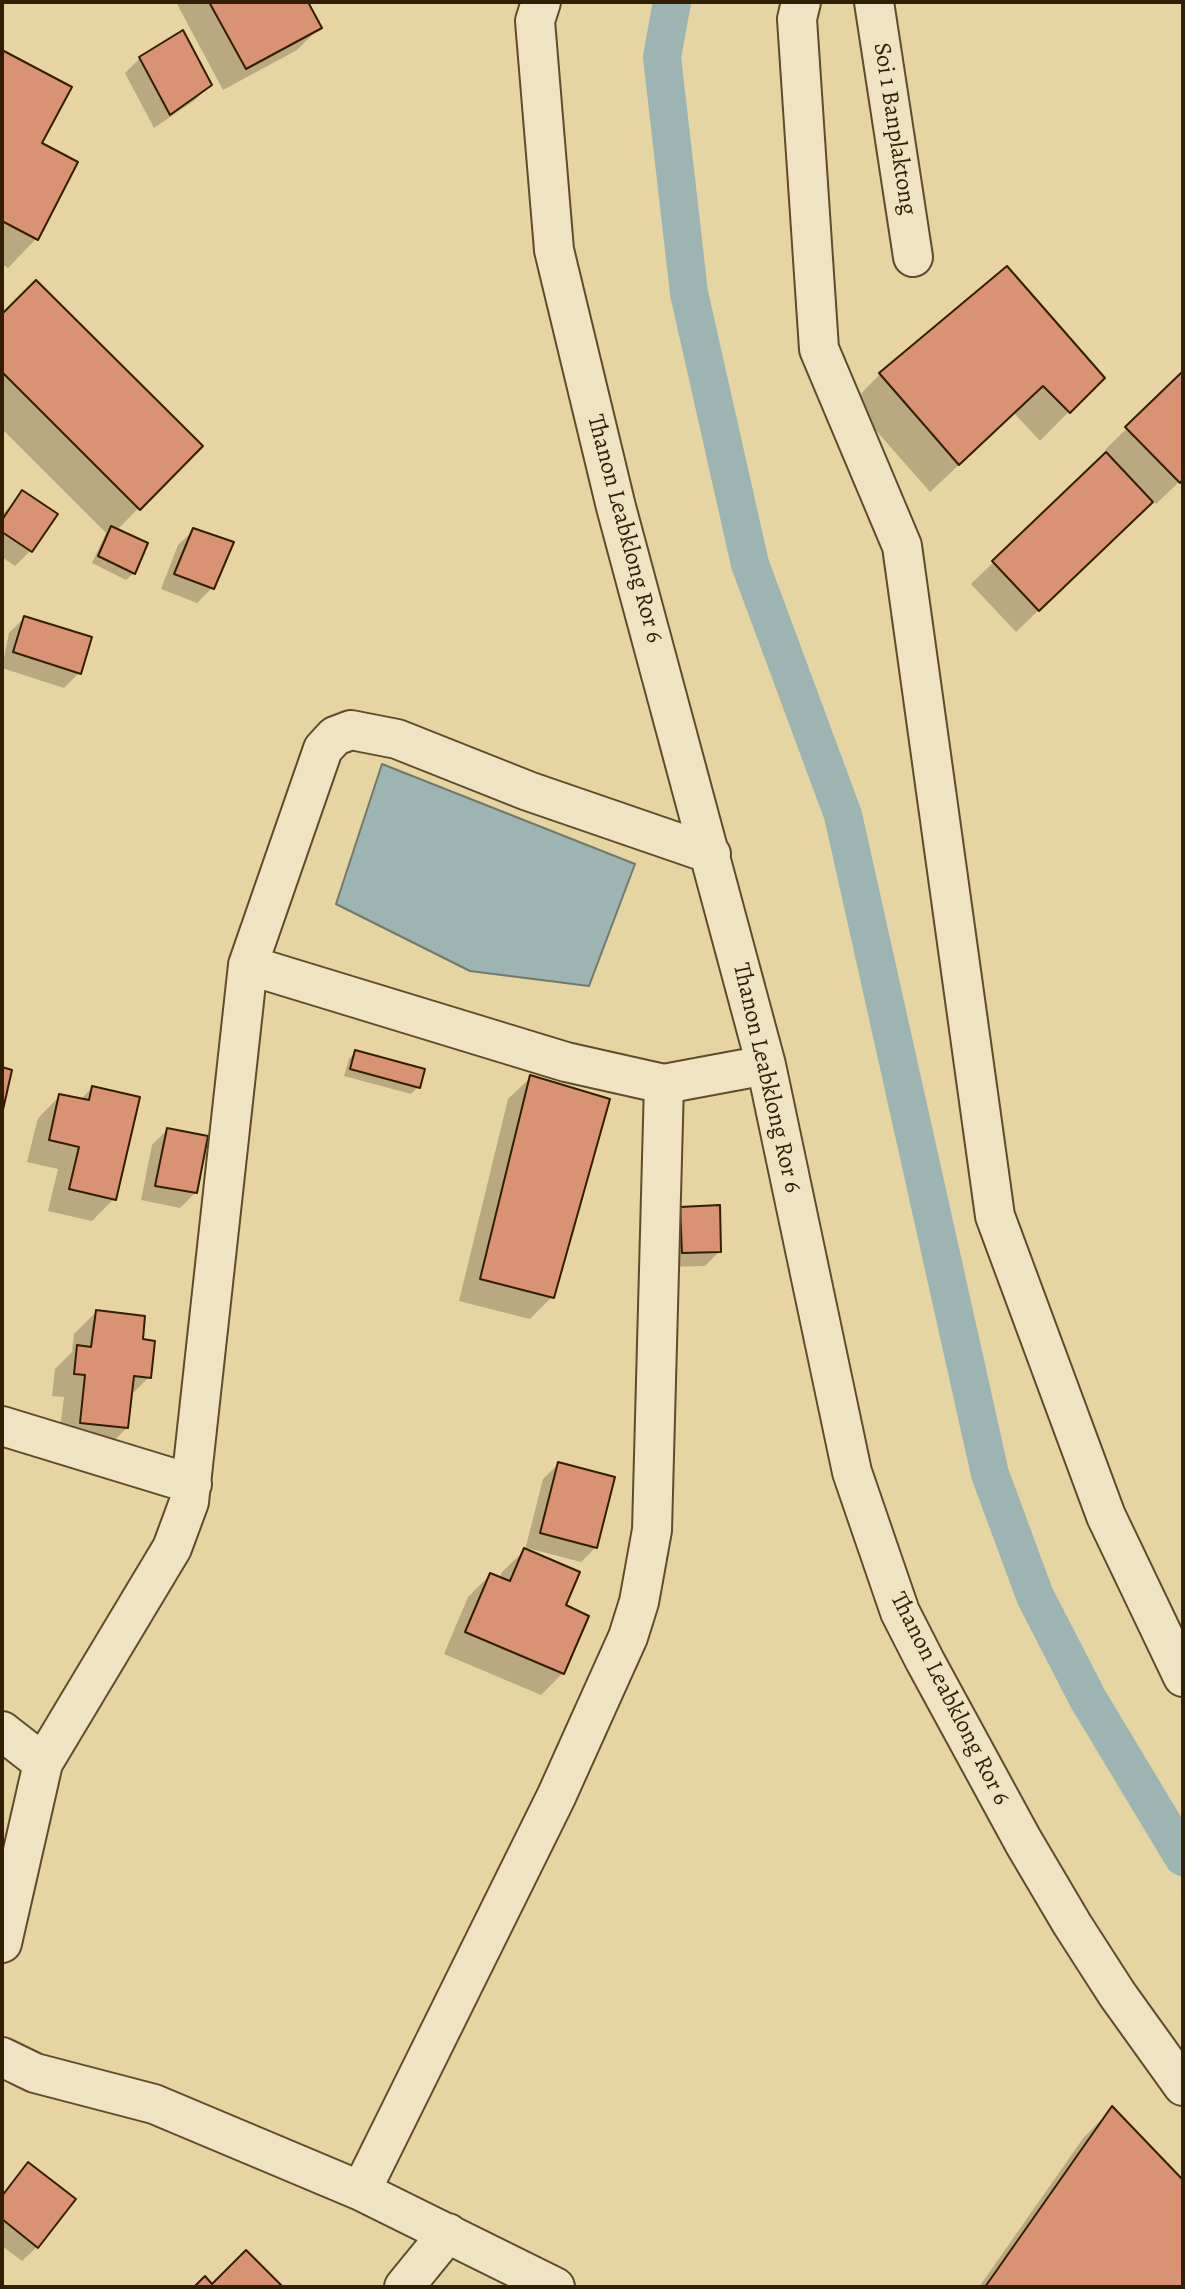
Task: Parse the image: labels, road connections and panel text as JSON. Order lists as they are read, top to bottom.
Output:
{
  "streets": {
    "street": ["Soi 1 Banplaktong", "Thanon Leabklong Ror 6"]
  }
}
